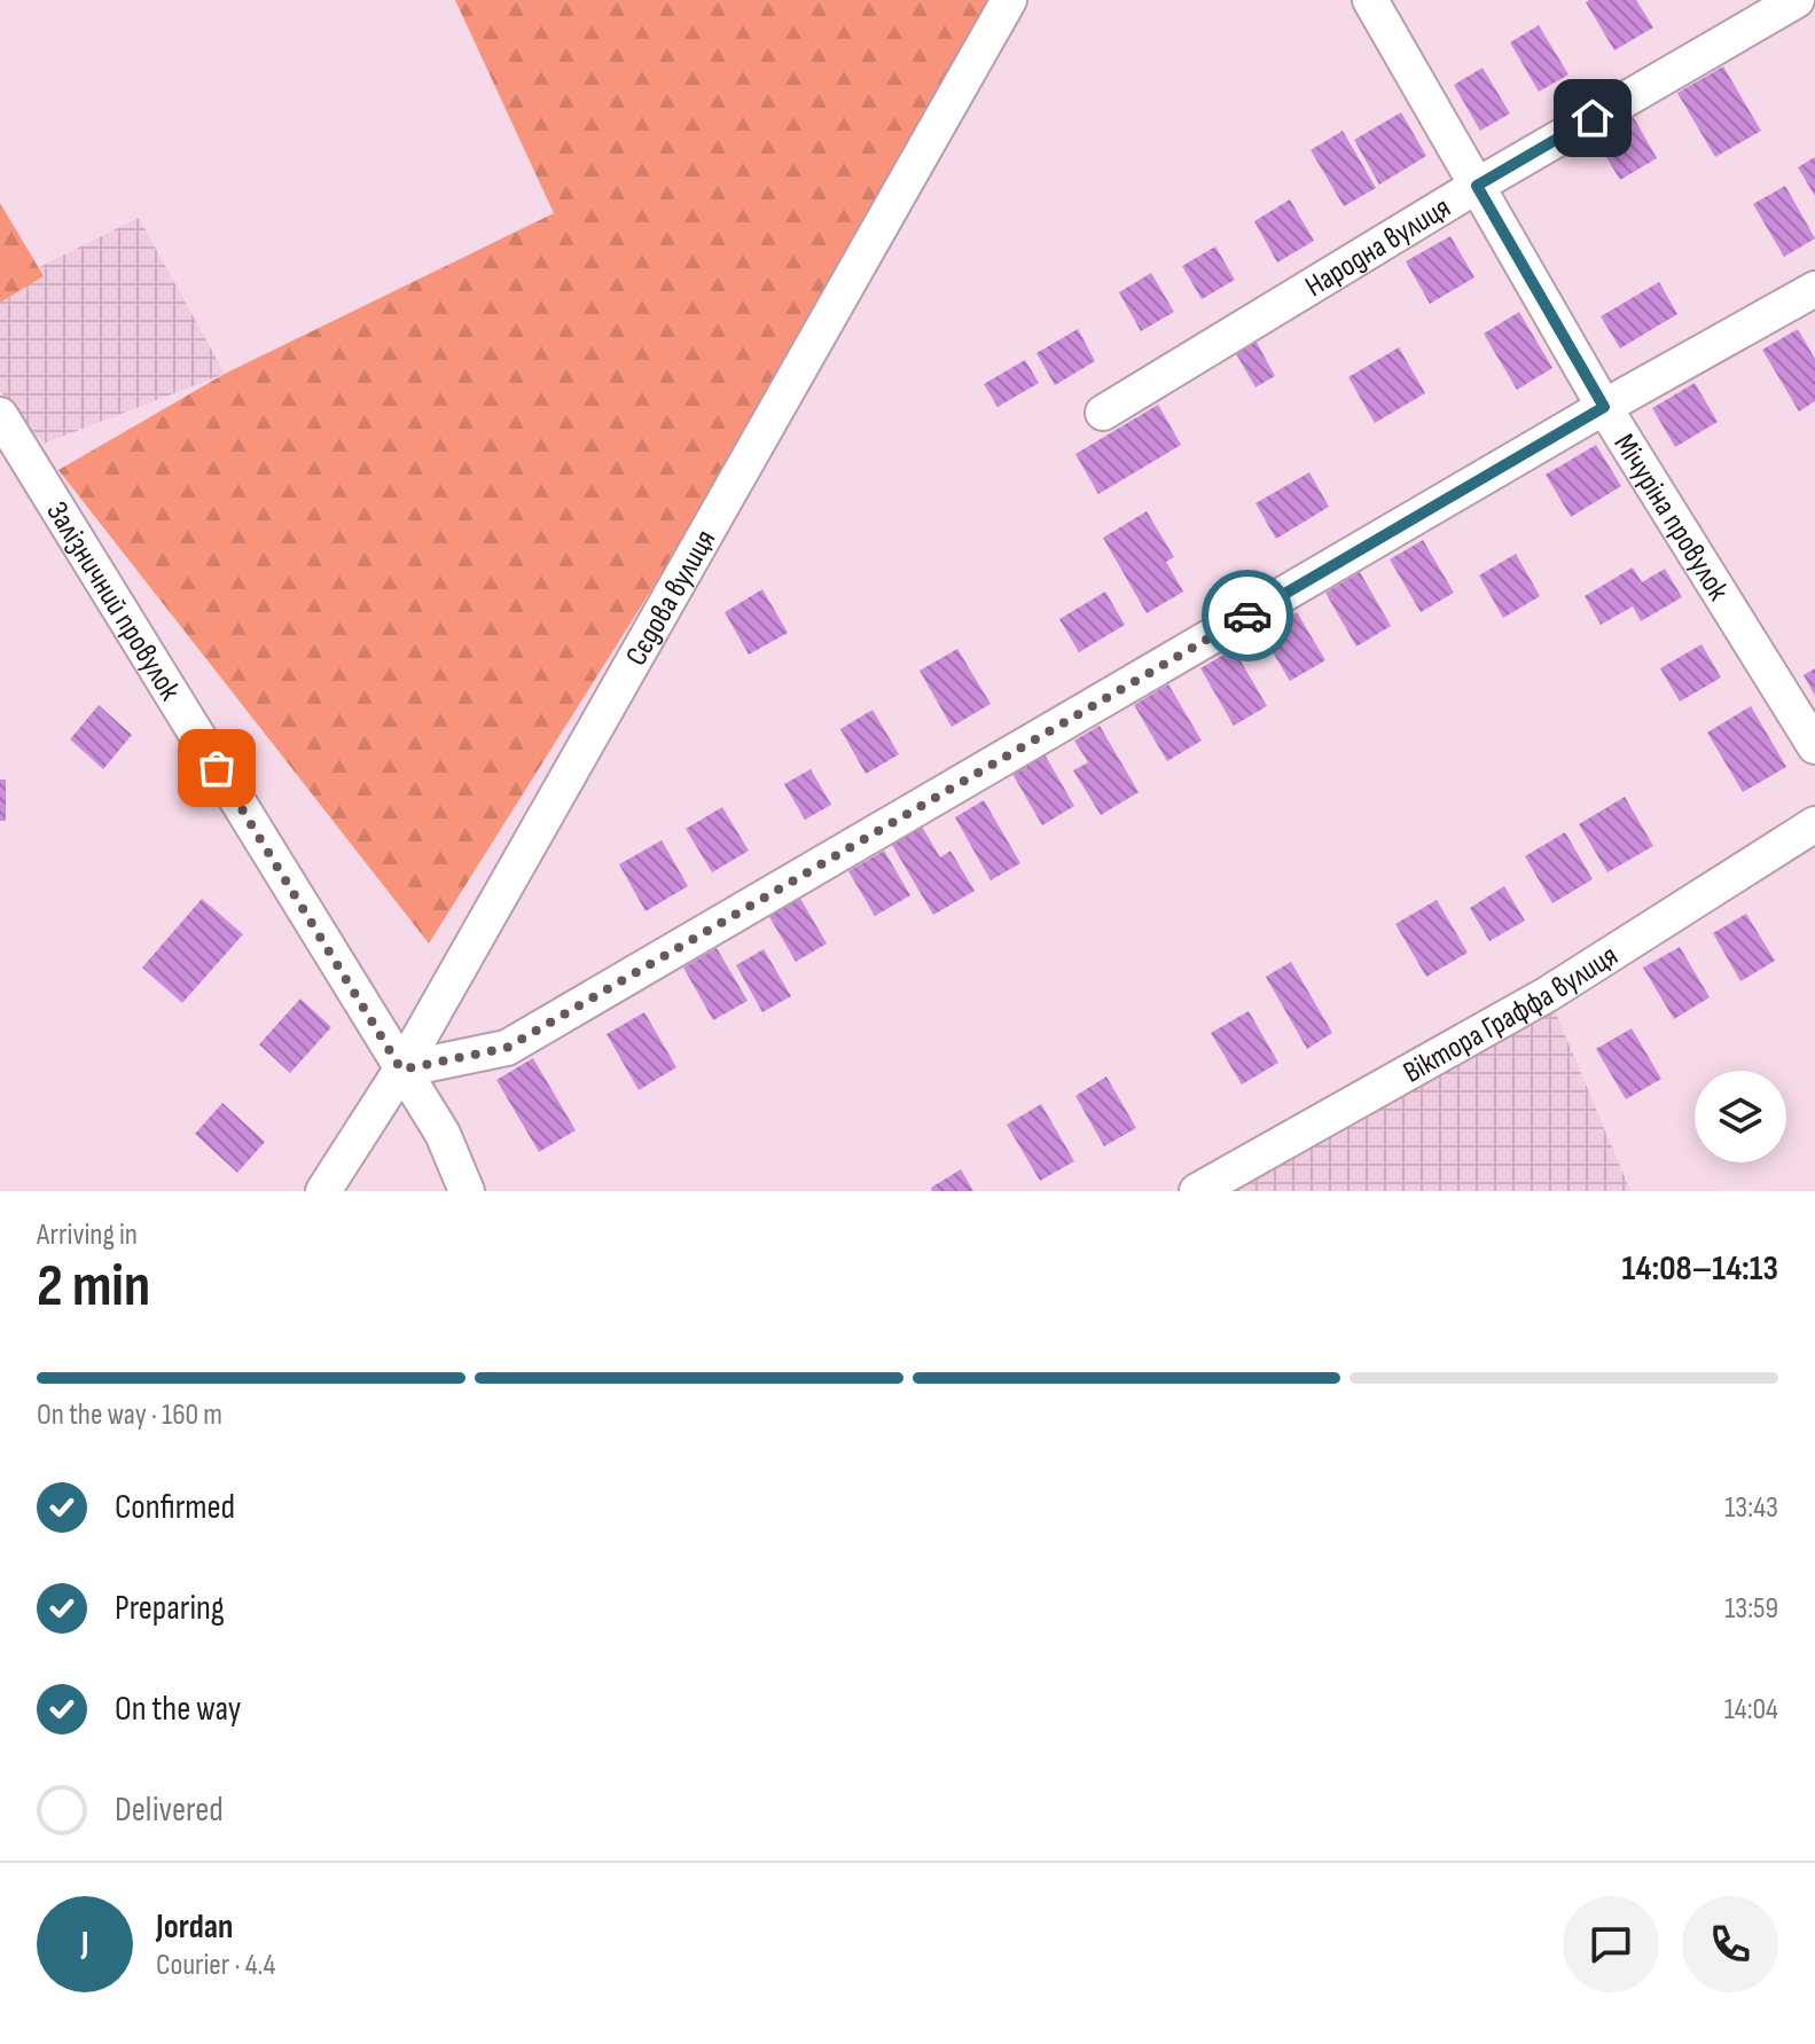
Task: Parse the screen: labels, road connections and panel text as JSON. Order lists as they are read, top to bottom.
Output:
{
  "streets": {
    "street": [
      "Народна вулиця",
      "Мічуріна провулок",
      "Сєдова вулиця",
      "Залізничний провулок",
      "Віктора Граффа вулиця"
    ]
  },
  "crossings": [
    ["Народна вулиця", "Мічуріна провулок"],
    ["Сєдова вулиця", "Залізничний провулок"]
  ],
  "page": {
    "heading": ["2 min", "Arriving in", "14:08–14:13"],
    "panel": ["Jordan", "Courier · 4.4"],
    "bar": "On the way · 160 m",
    "list": [
      ["Confirmed", "13:43"],
      ["Preparing", "13:59"],
      ["On the way", "14:04"],
      "Delivered"
    ],
    "round": "J"
  }
}
